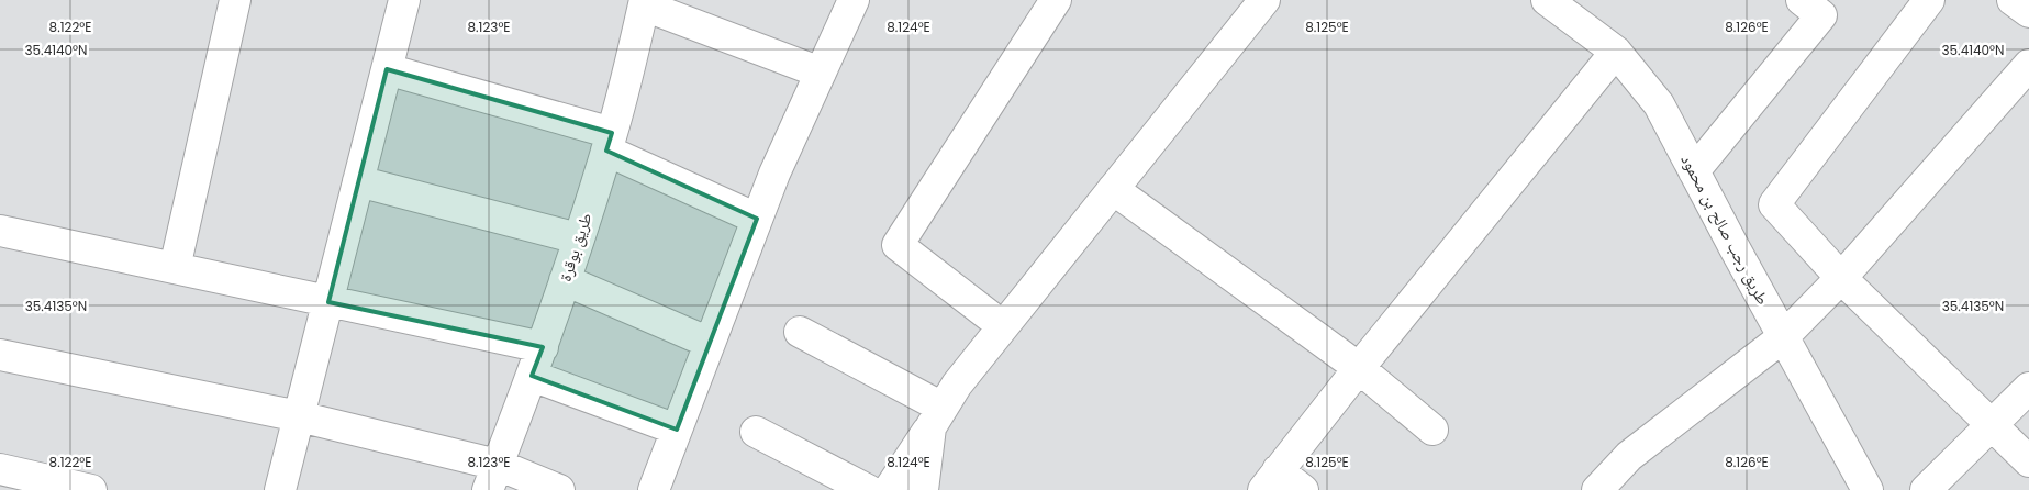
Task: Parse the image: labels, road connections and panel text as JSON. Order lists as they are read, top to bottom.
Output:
{
  "streets": {
    "street": ["طريق رجب صالح بن محمود", "طريق بوقرة"]
  },
  "coordinates": [
    "8.122°E",
    "8.123°E",
    "8.124°E",
    "8.125°E",
    "8.126°E",
    "35.4140°N",
    "35.4135°N"
  ]
}
